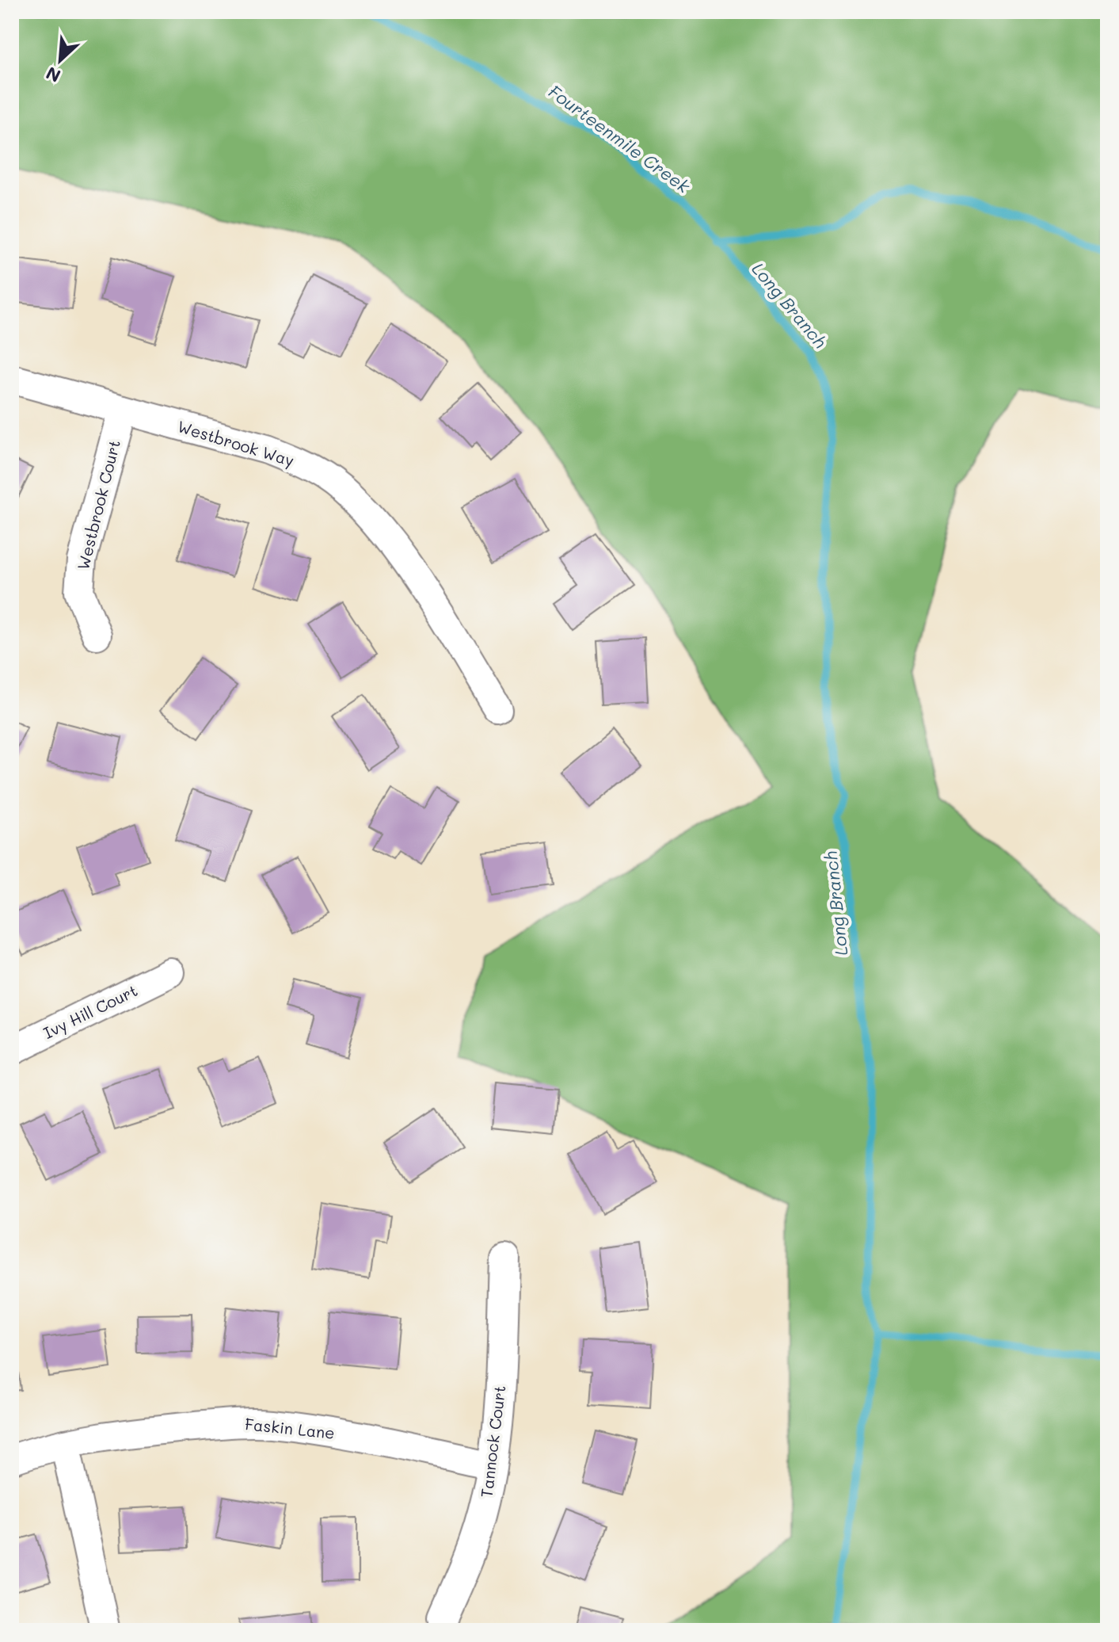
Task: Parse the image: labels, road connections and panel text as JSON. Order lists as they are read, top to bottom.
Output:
{
  "streets": {
    "street": [
      "Westbrook Way",
      "Westbrook Court",
      "Ivy Hill Court",
      "Faskin Lane",
      "Tannock Court"
    ]
  },
  "crossings": [
    ["Westbrook Way", "Westbrook Court"],
    ["Faskin Lane", "Tannock Court"]
  ],
  "water": ["Fourteenmile Creek", "Long Branch"],
  "north": "bottom left"
}
